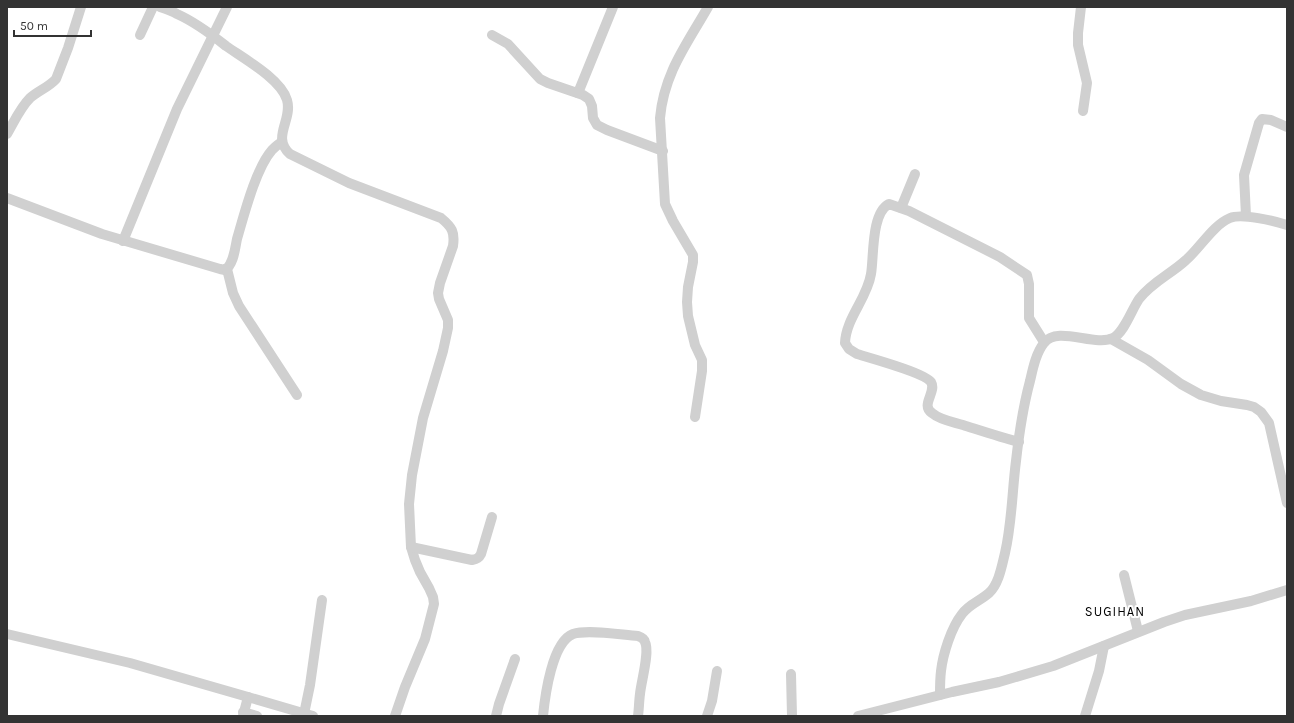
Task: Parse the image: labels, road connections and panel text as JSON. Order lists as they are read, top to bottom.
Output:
{
  "districts": ["SUGIHAN"],
  "scale_bar": "50 m"
}
